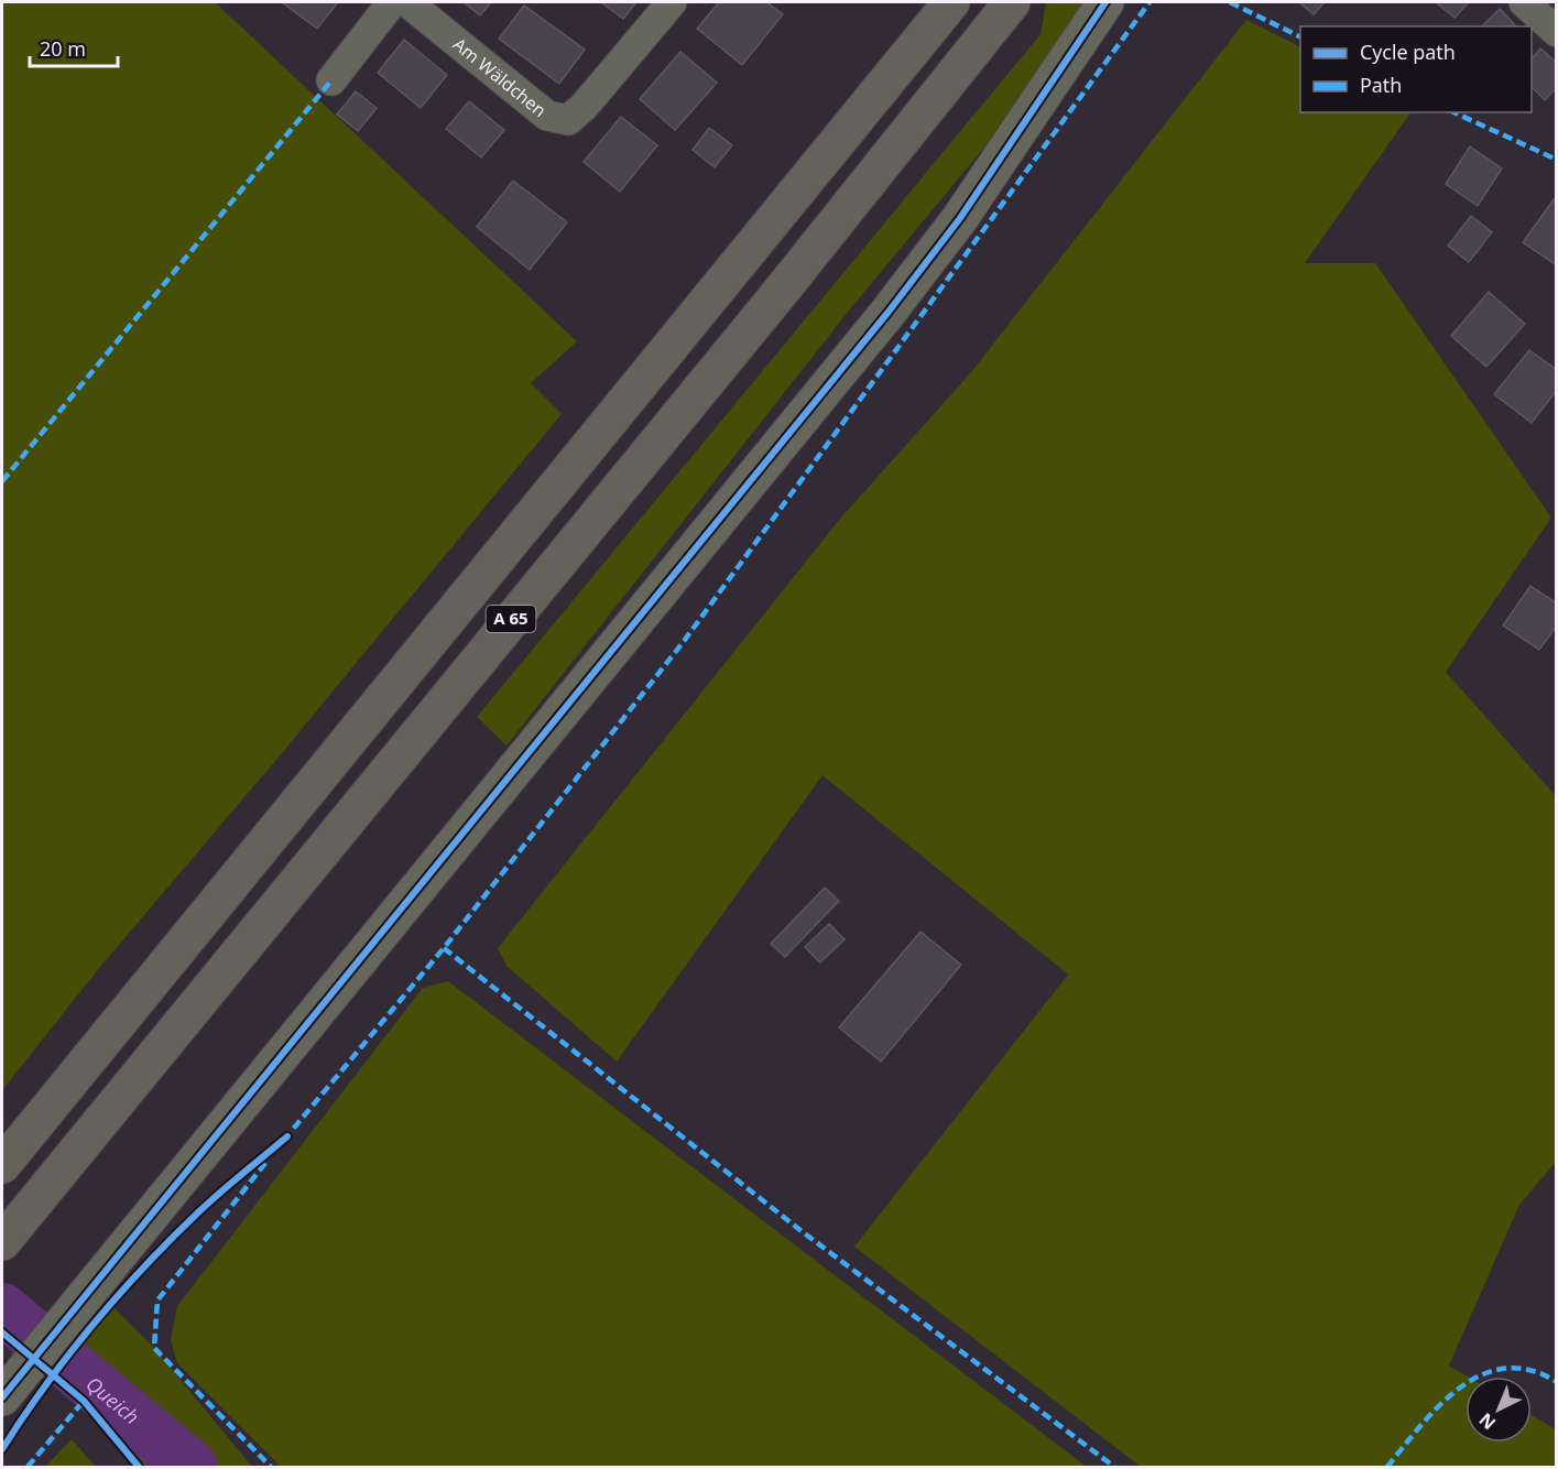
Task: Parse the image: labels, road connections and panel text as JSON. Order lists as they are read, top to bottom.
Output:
{
  "streets": {
    "highway": ["A 65"],
    "street": ["Am Wäldchen"]
  },
  "water": ["Queich"],
  "legend": ["Cycle path", "Path"],
  "scale_bar": "20 m",
  "north": "bottom left"
}
